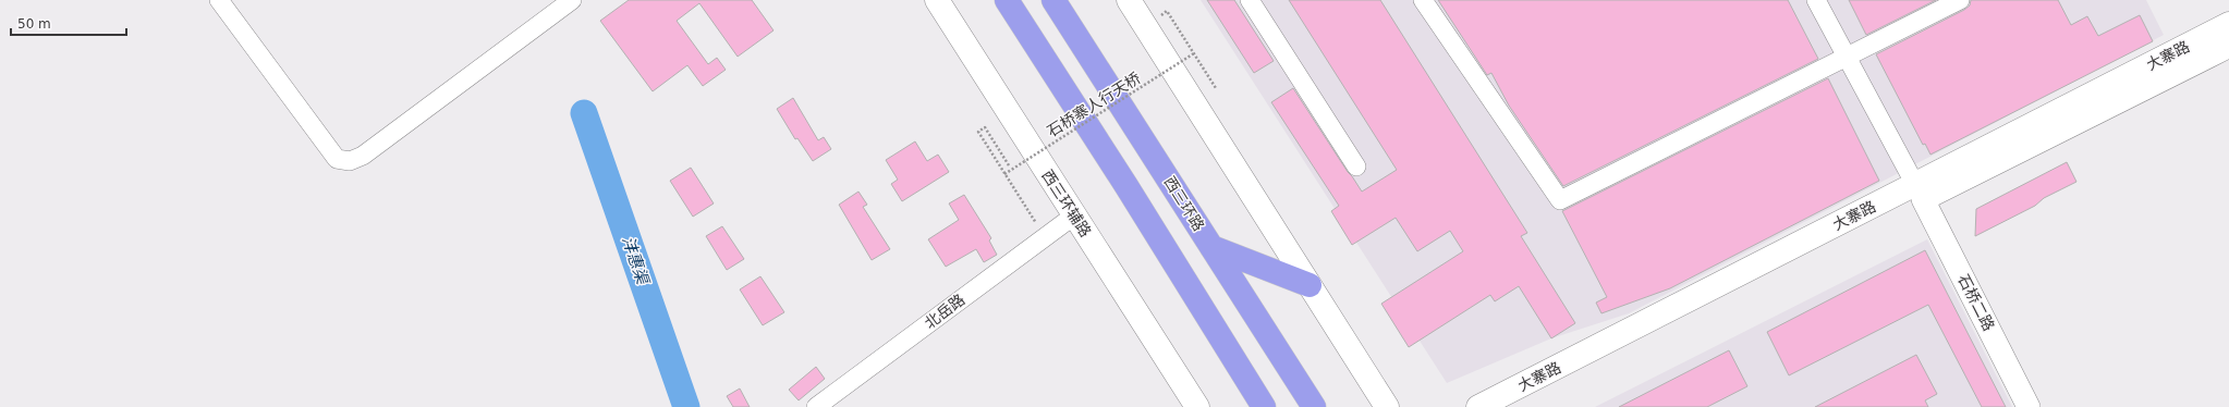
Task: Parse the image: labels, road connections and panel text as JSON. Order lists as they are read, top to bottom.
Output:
{
  "streets": {
    "highway": ["西三环路"],
    "main road": ["大寨路", "西三环辅路"],
    "street": ["石桥二路", "北岳路"],
    "path": ["石桥寨人行天桥"]
  },
  "crossings": [
    ["大寨路", "石桥二路"],
    ["西三环辅路", "北岳路"]
  ],
  "water": ["沣惠渠"],
  "scale_bar": "50 m"
}
